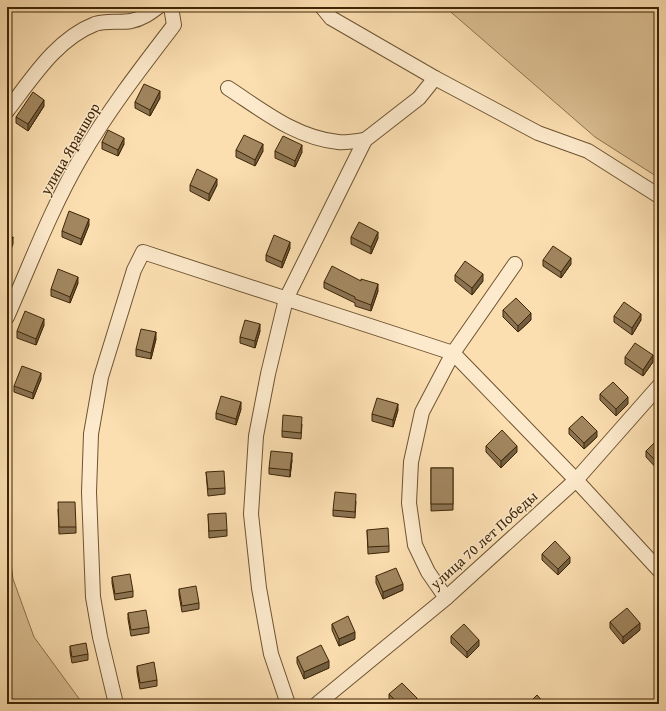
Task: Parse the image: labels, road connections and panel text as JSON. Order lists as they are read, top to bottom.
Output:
{
  "streets": {
    "street": ["улица Яраншор", "улица 70 лет Победы"]
  }
}
